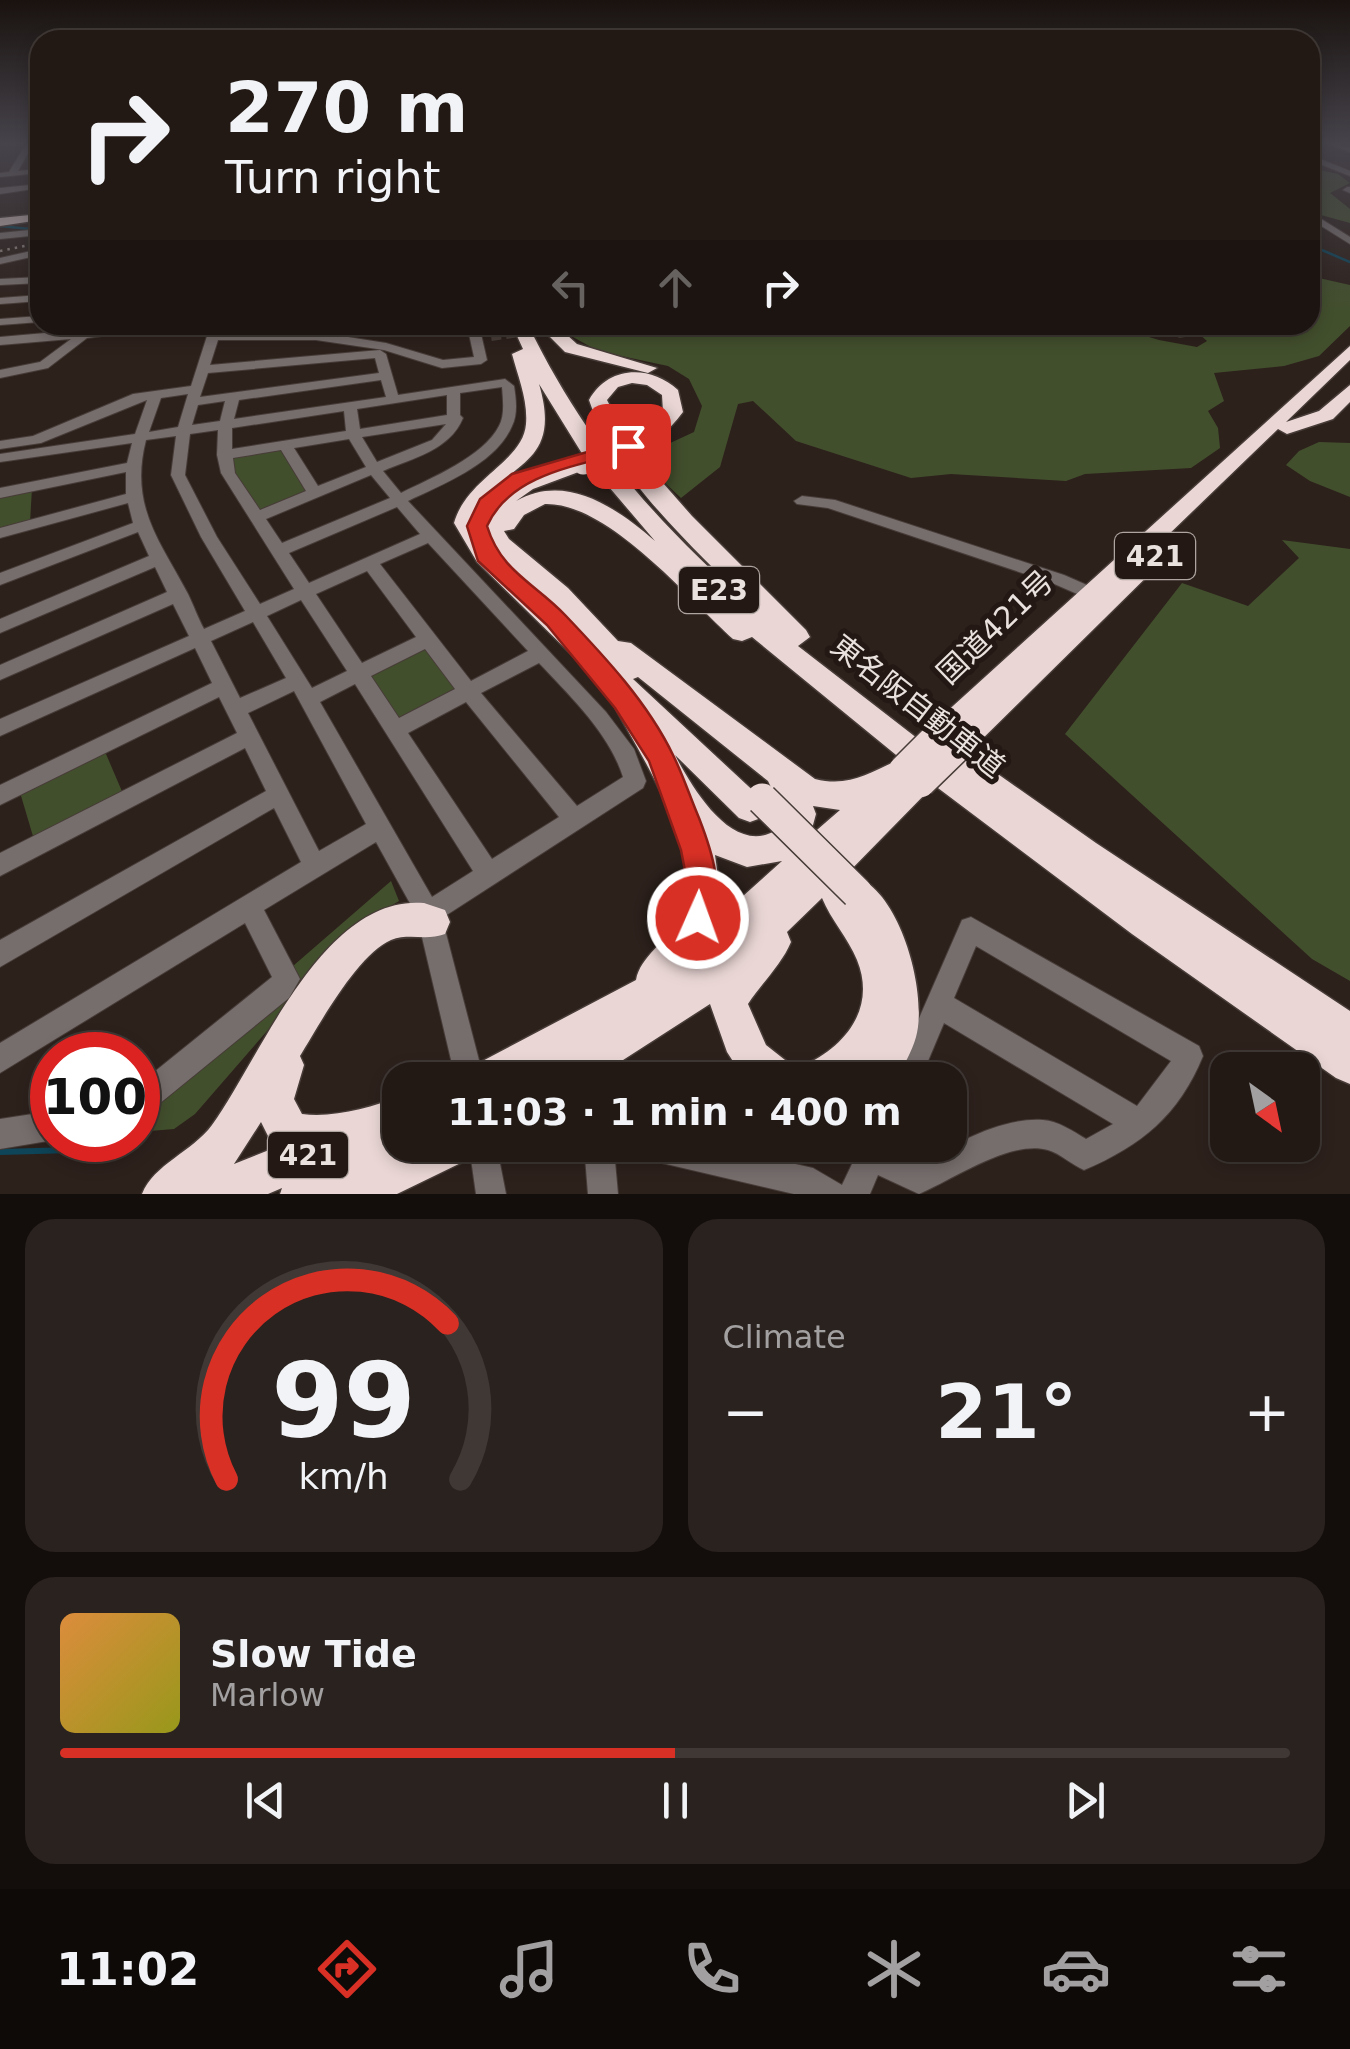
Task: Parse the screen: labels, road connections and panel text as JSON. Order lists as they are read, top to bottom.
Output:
{
  "streets": {
    "highway": [
      "421",
      "E23",
      "国道421号",
      "東名阪自動車道"
    ]
  },
  "north": "bottom right",
  "page": {
    "turn": ["270 m", "Turn right"],
    "limit": "100",
    "trip": "11:03 · 1 min · 400 m",
    "tile": "Climate",
    "heat": ["−", "21°", "+"],
    "song": ["Slow Tide", "Marlow"],
    "tabs": "11:02",
    "gauge": ["99", "km/h"]
  }
}
